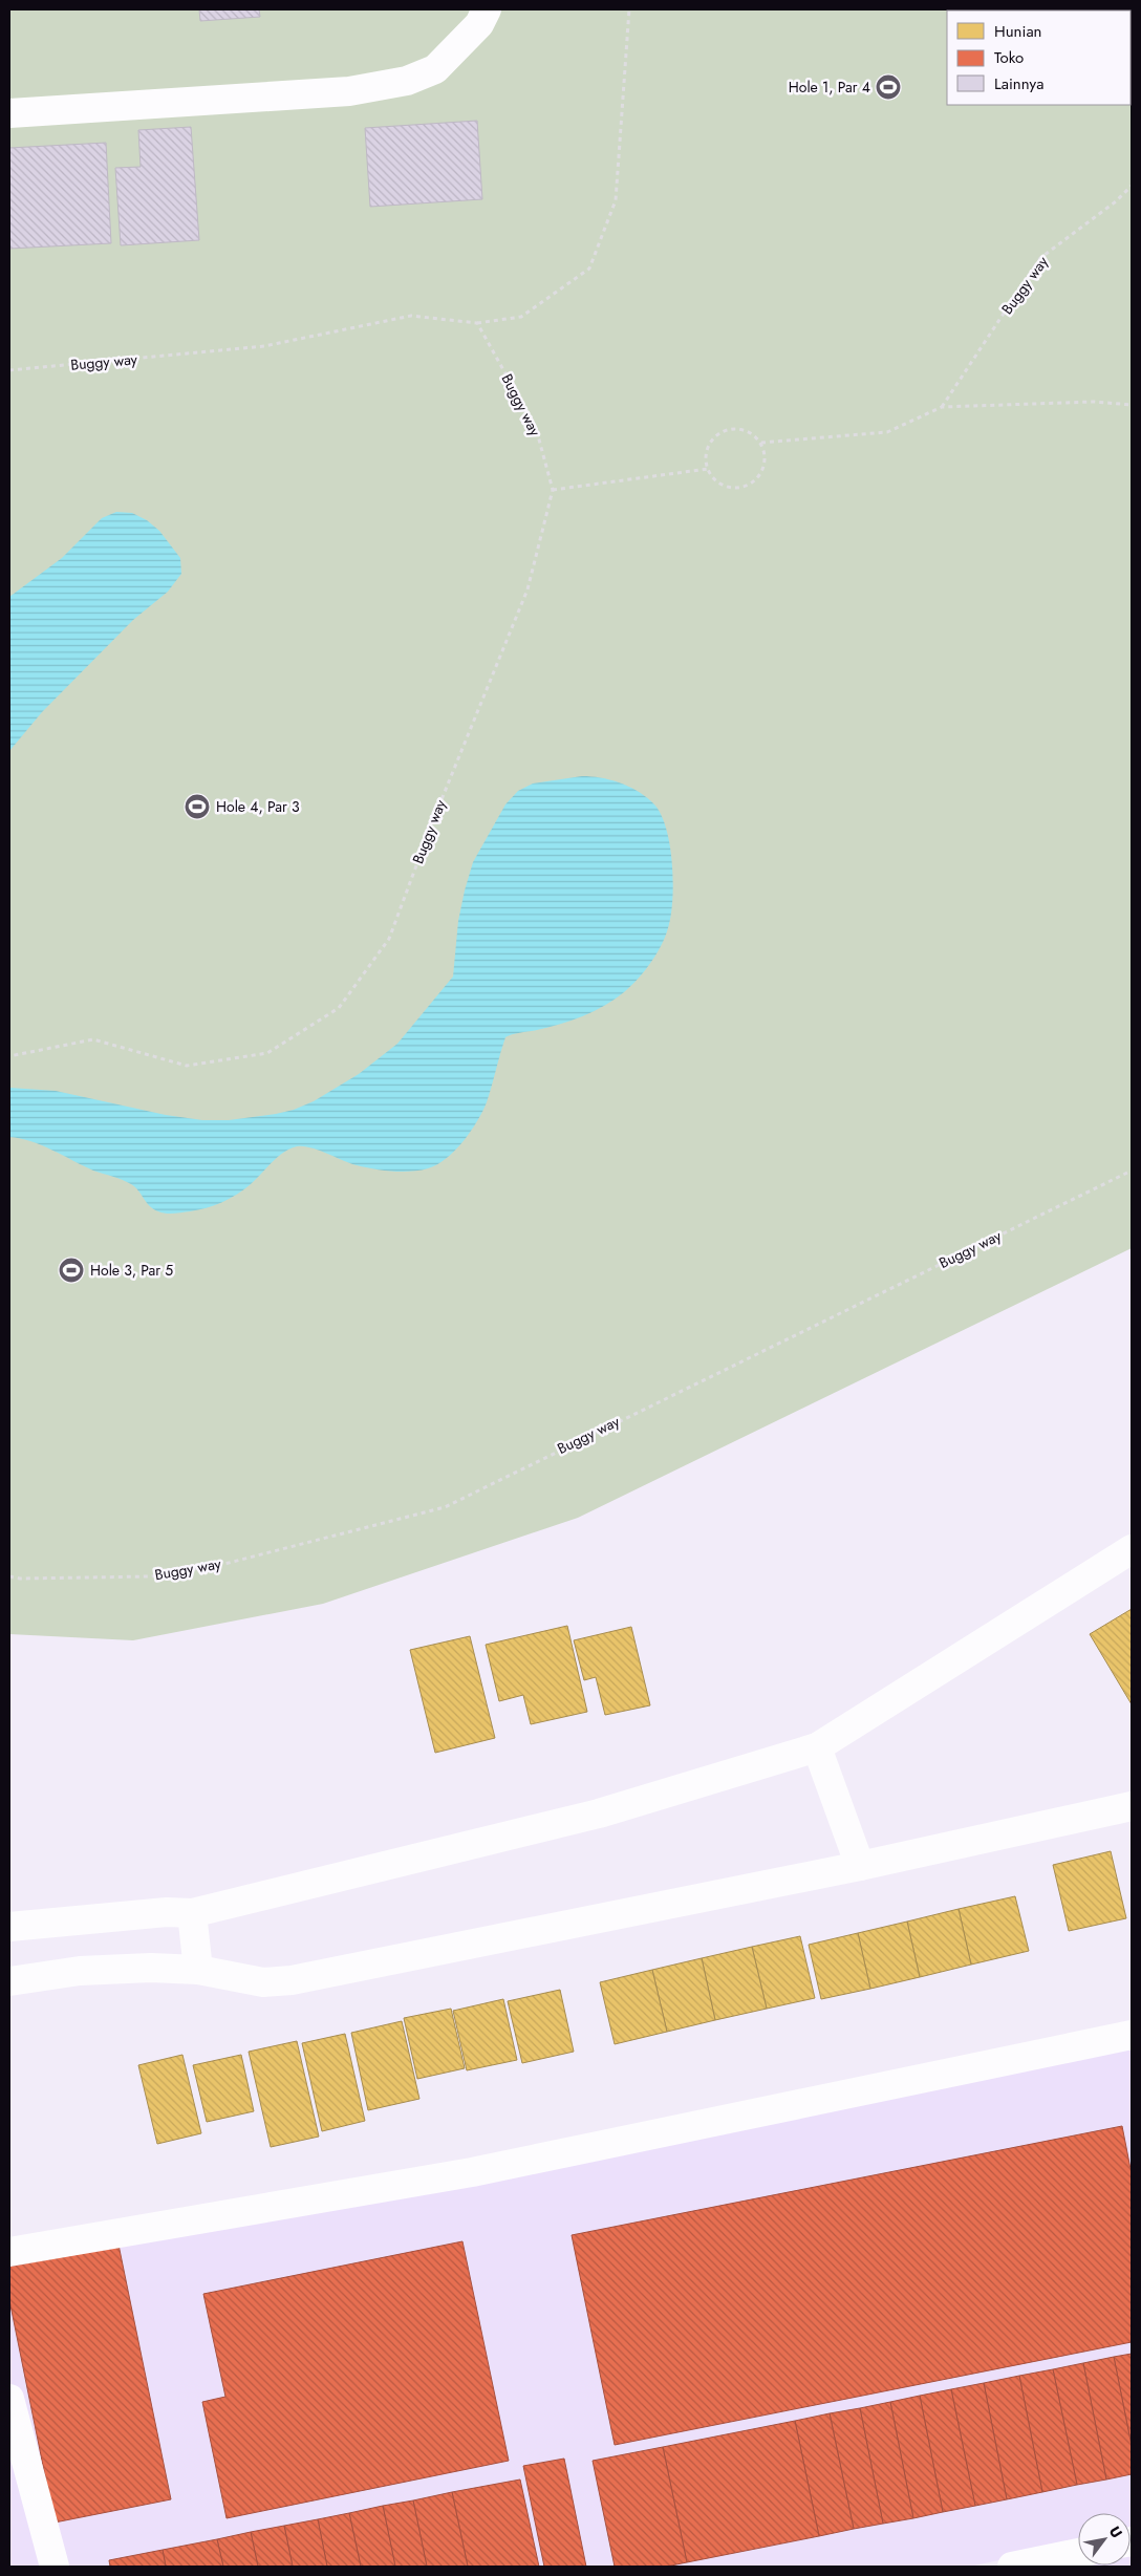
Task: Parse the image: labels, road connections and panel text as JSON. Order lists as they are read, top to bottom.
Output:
{
  "streets": {
    "path": ["Buggy way"]
  },
  "places": {
    "sports": ["Hole 1, Par 4", "Hole 4, Par 3", "Hole 3, Par 5"]
  },
  "legend": ["Hunian", "Toko", "Lainnya"],
  "north": "top right"
}
